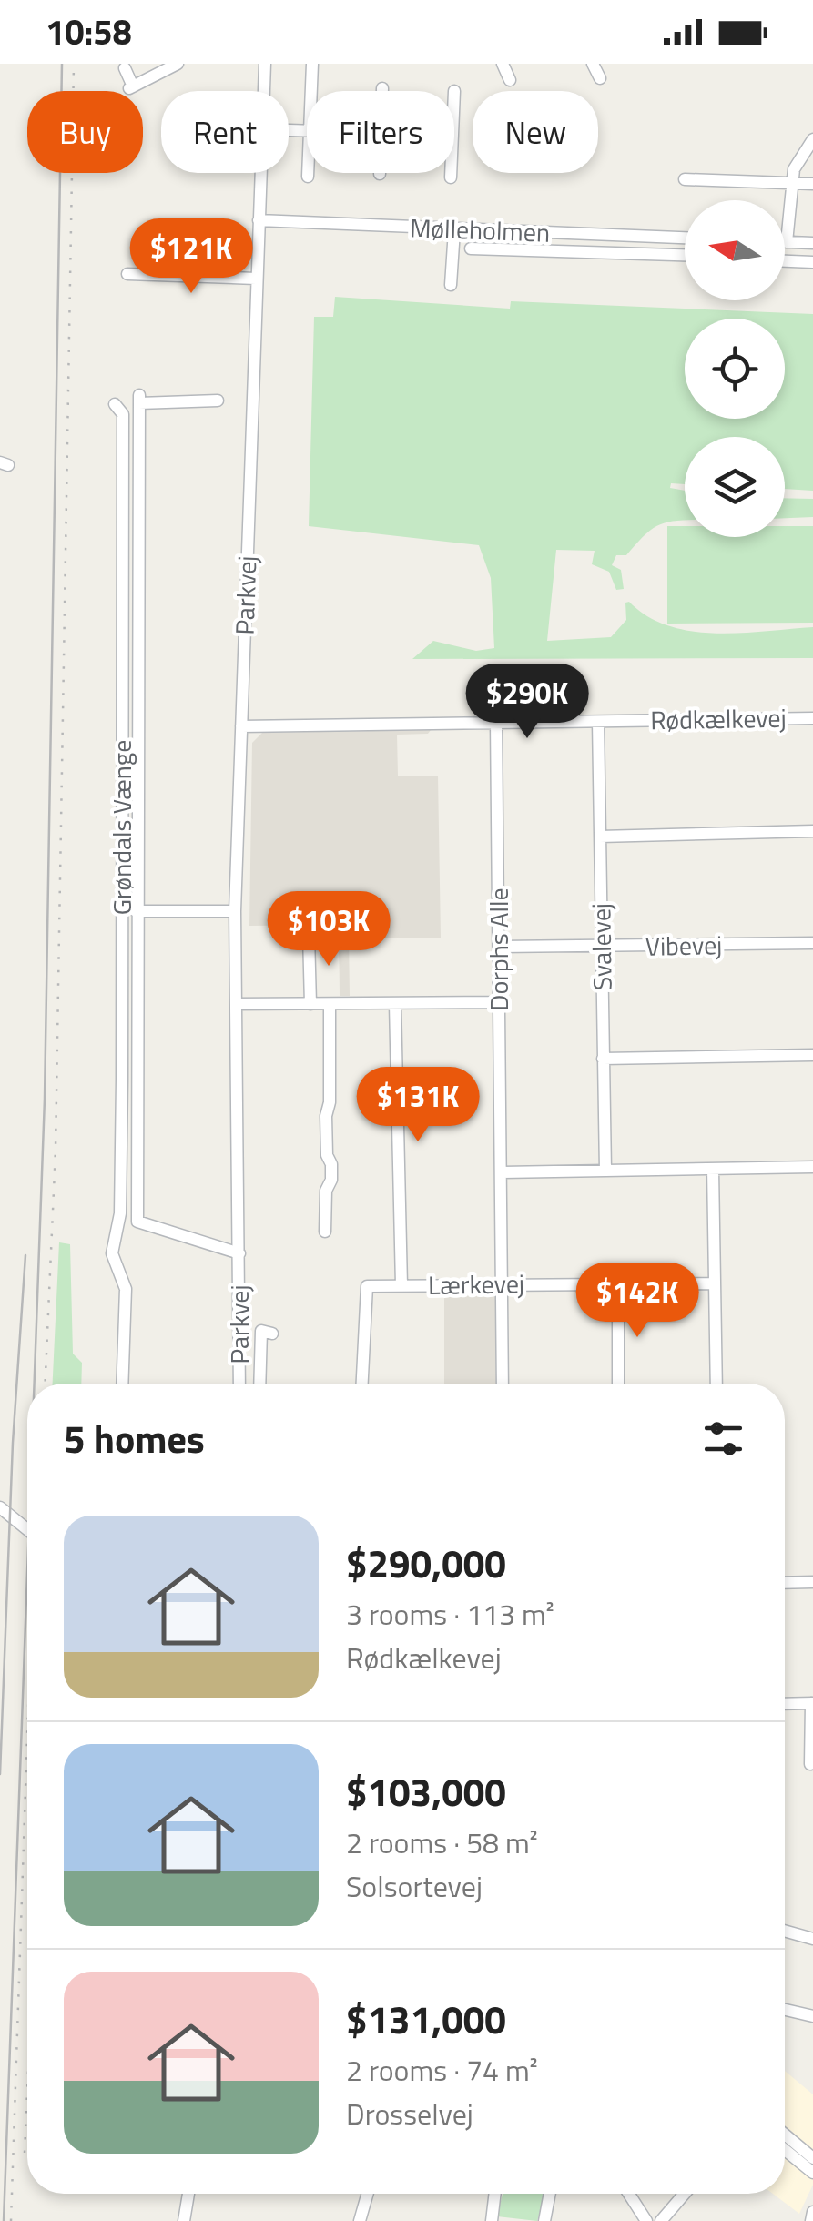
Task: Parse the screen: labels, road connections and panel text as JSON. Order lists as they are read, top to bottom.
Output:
{
  "streets": {
    "street": [
      "Mølleholmen",
      "Parkvej",
      "Rødkælkevej",
      "Grøndals Vænge",
      "Vibevej",
      "Svalevej",
      "Dorphs Alle",
      "Lærkevej"
    ]
  },
  "crossings": [
    ["Mølleholmen", "Parkvej"],
    ["Parkvej", "Rødkælkevej"],
    ["Rødkælkevej", "Svalevej"],
    ["Rødkælkevej", "Dorphs Alle"],
    ["Vibevej", "Svalevej"],
    ["Vibevej", "Dorphs Alle"],
    ["Dorphs Alle", "Lærkevej"]
  ],
  "north": "left",
  "page": {
    "status": "10:58",
    "chip": [
      "Buy",
      "Rent",
      "Filters",
      "New"
    ],
    "price": [
      "$121K",
      "$290K",
      "$103K",
      "$131K",
      "$142K"
    ],
    "heading": "5 homes",
    "list": [
      {
        "name": "$290,000",
        "note": "3 rooms · 113 m² · Rødkælkevej"
      },
      {
        "name": "$103,000",
        "note": "2 rooms · 58 m² · Solsortevej"
      },
      {
        "name": "$131,000",
        "note": "2 rooms · 74 m² · Drosselvej"
      }
    ]
  }
}
